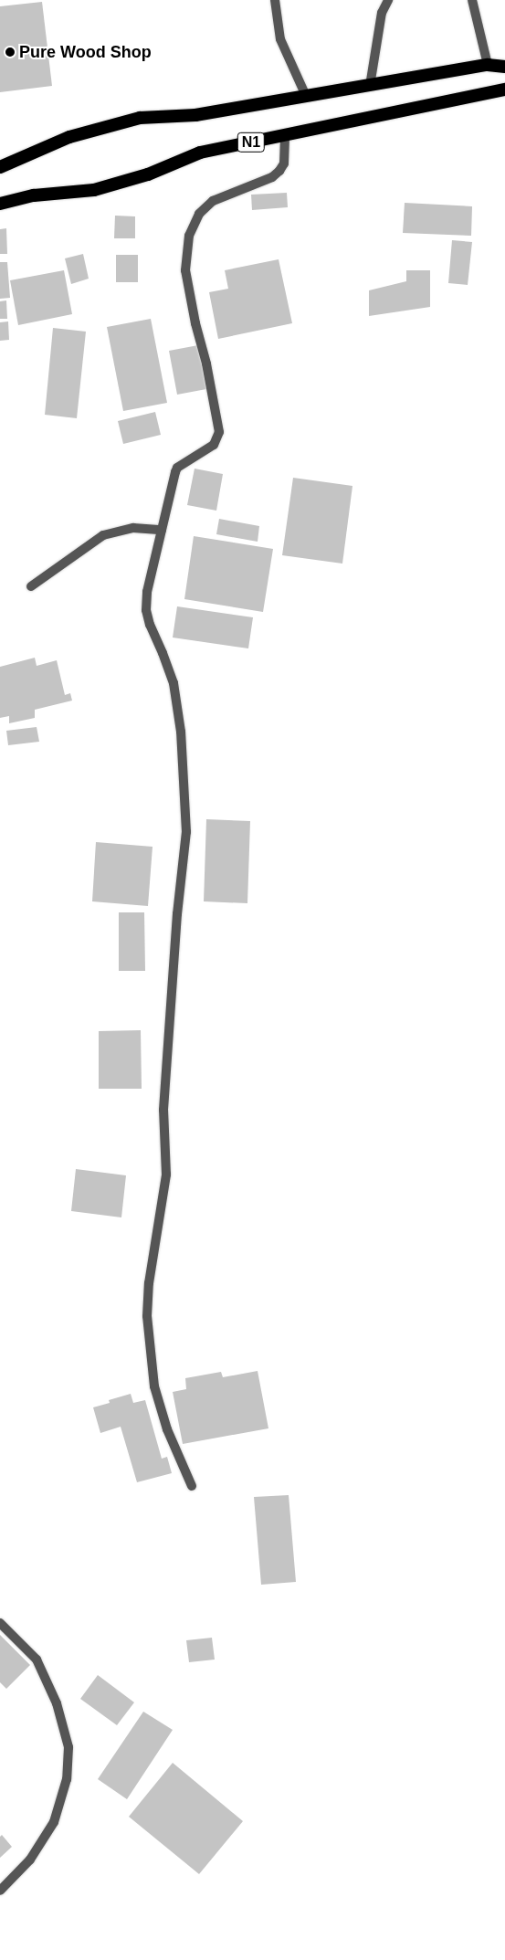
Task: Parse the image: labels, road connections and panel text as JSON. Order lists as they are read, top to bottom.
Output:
{
  "streets": {
    "highway": ["N1"]
  },
  "places": ["Pure Wood Shop"]
}
